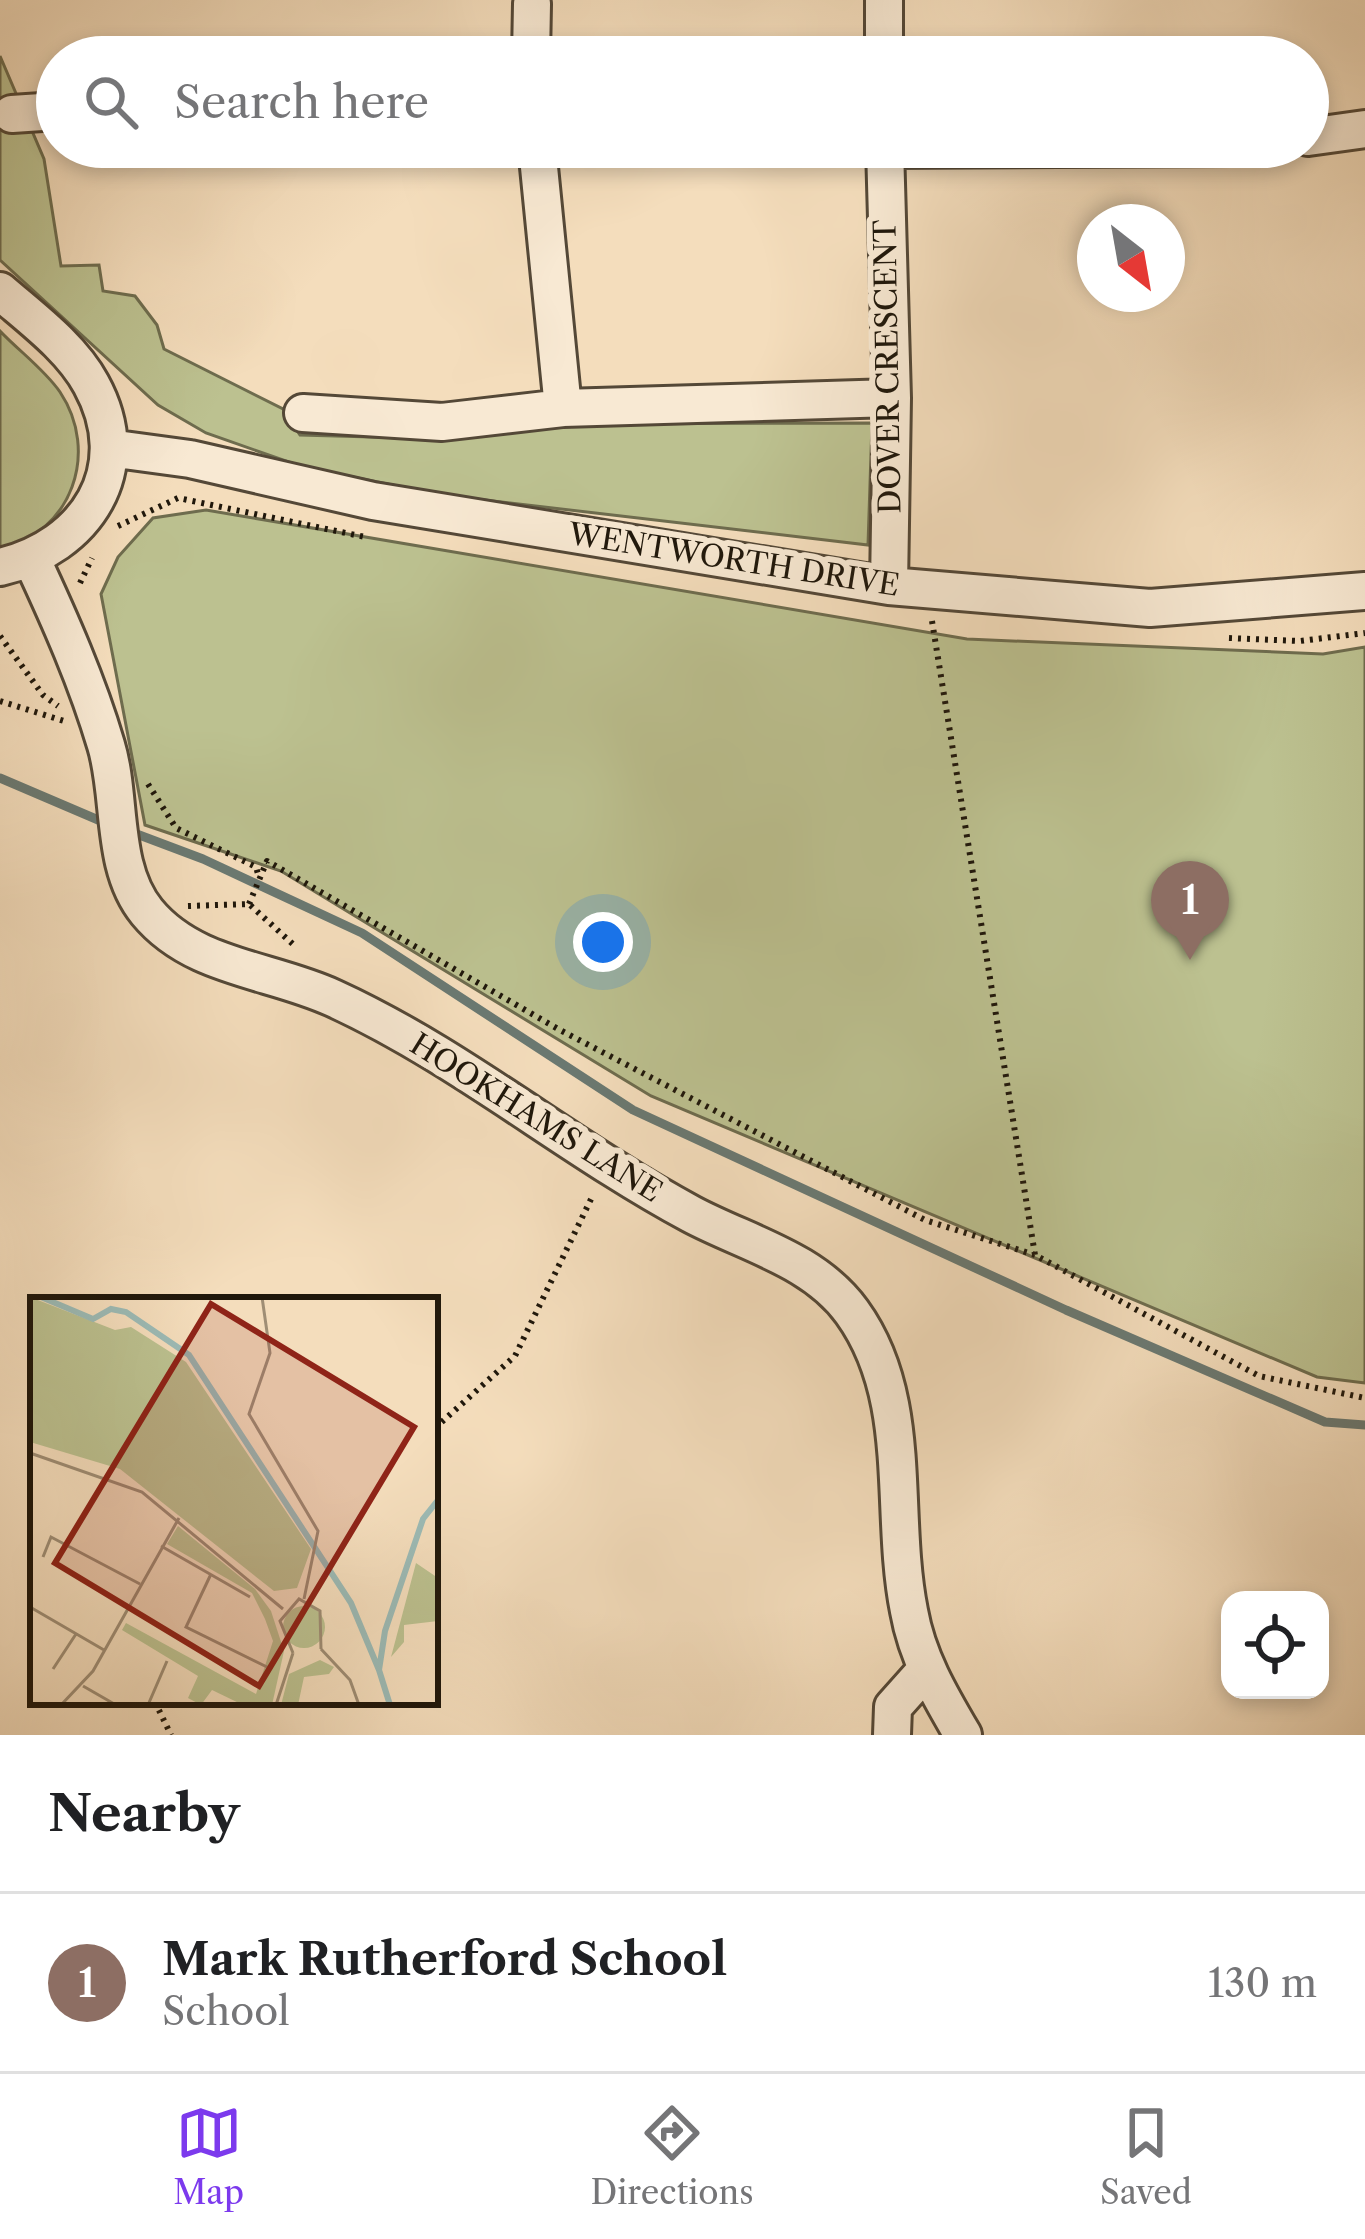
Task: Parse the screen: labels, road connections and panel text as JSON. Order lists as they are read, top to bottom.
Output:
{
  "streets": {
    "street": ["DOVER CRESCENT", "WENTWORTH DRIVE", "HOOKHAMS LANE"]
  },
  "crossings": [
    ["DOVER CRESCENT", "WENTWORTH DRIVE"]
  ],
  "north": "bottom right",
  "page": {
    "search": "Search here",
    "pins": "1",
    "heading": "Nearby",
    "list": [
      {
        "mark": "1",
        "name": "Mark Rutherford School",
        "note": "School",
        "value": "130 m"
      }
    ],
    "nav": ["Map", "Directions", "Saved"]
  }
}
